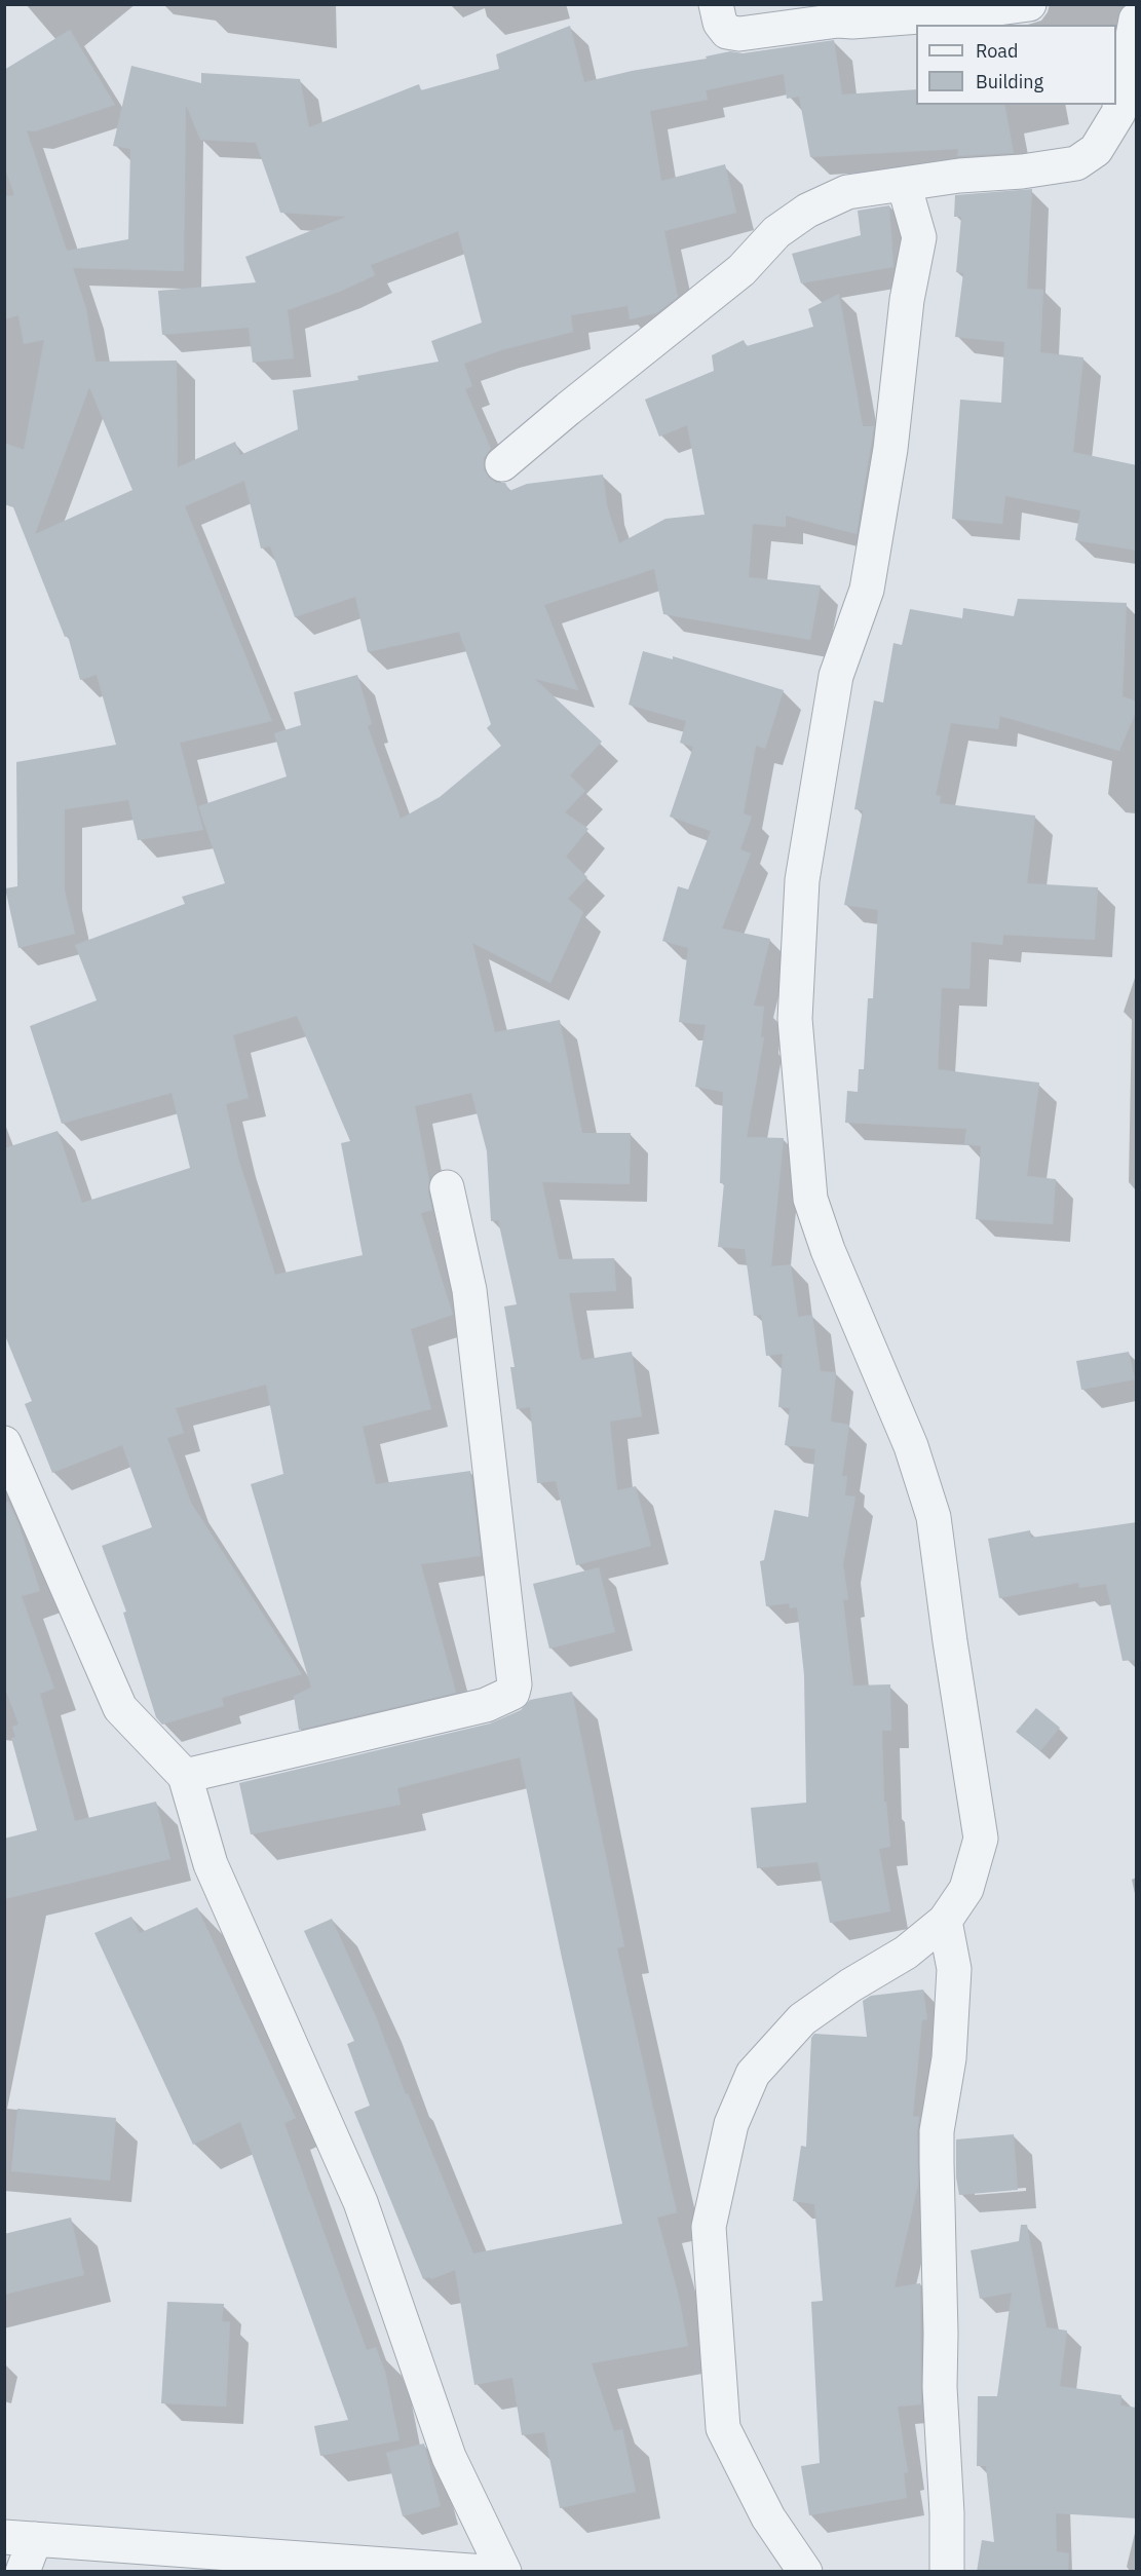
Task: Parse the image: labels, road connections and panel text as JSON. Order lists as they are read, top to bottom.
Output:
{
  "legend": ["Road", "Building"]
}
